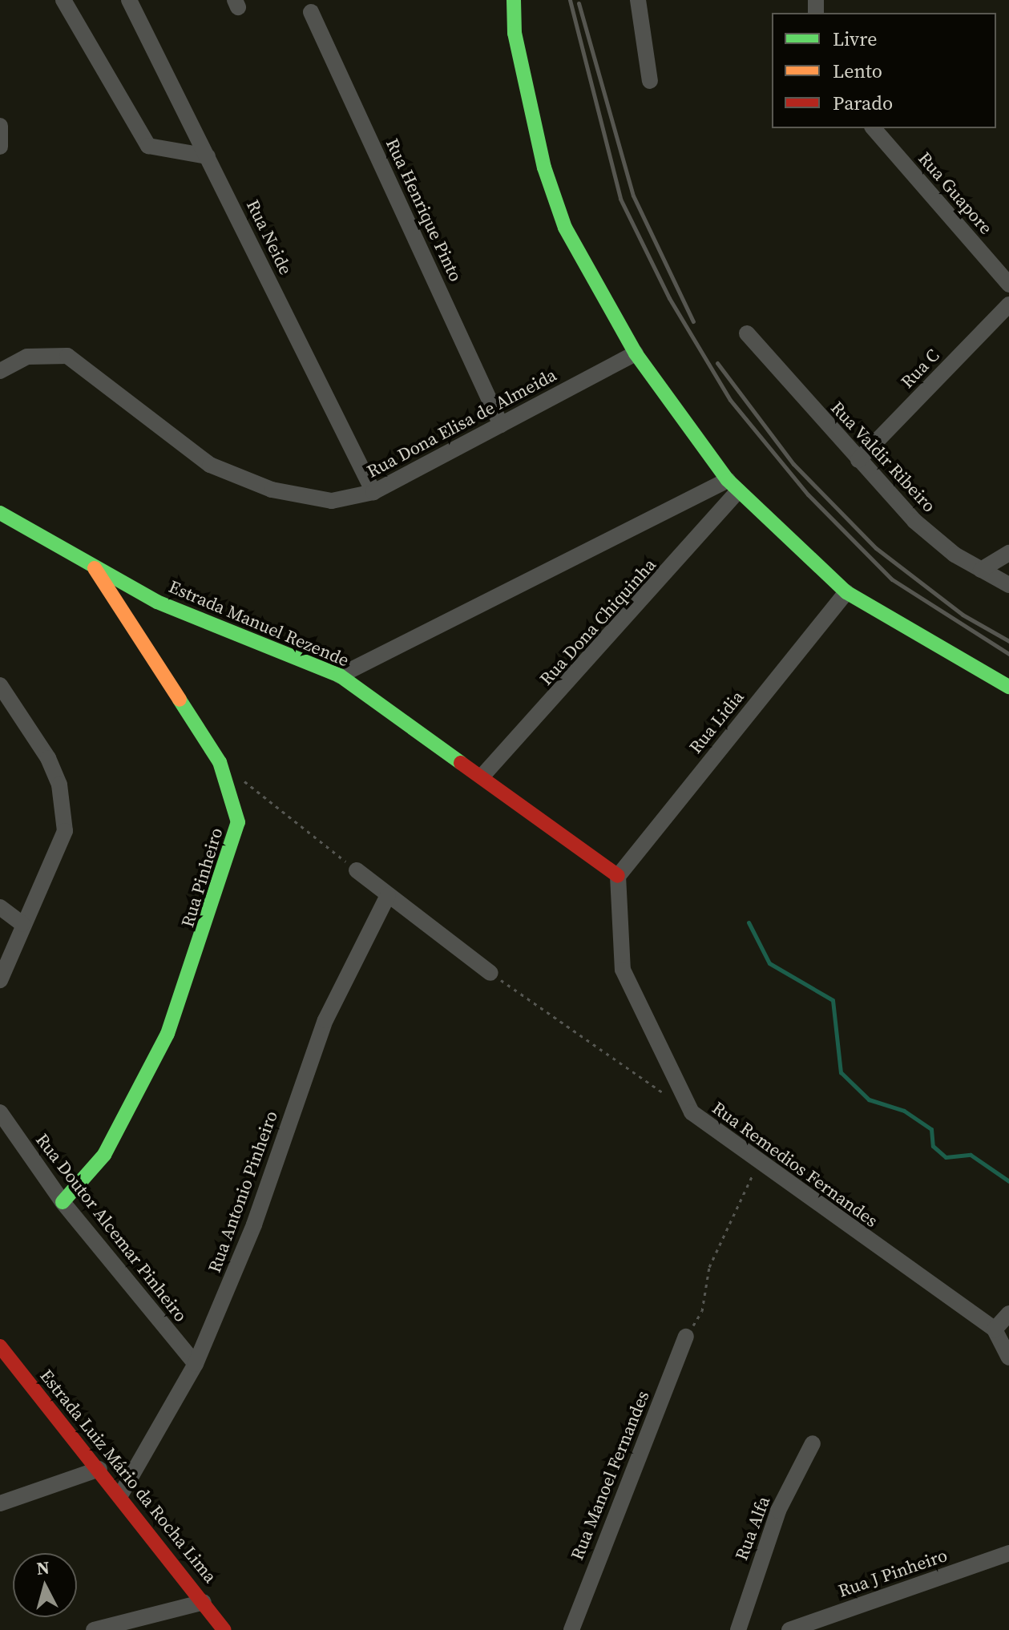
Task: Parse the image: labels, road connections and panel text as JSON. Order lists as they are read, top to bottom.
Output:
{
  "streets": {
    "street": [
      "Rua Guapore",
      "Rua Henrique Pinto",
      "Rua Neide",
      "Rua C",
      "Rua Dona Elisa de Almeida",
      "Rua Valdir Ribeiro",
      "Rua Dona Chiquinha",
      "Estrada Manuel Rezende",
      "Rua Lidia",
      "Rua Pinheiro",
      "Rua Remedios Fernandes",
      "Rua Antonio Pinheiro",
      "Rua Doutor Alcemar Pinheiro",
      "Rua Manoel Fernandes",
      "Estrada Luiz Mário da Rocha Lima",
      "Rua Alfa",
      "Rua J Pinheiro"
    ]
  },
  "crossings": [
    ["Rua Henrique Pinto", "Rua Dona Elisa de Almeida"],
    ["Rua Neide", "Rua Dona Elisa de Almeida"],
    ["Rua C", "Rua Valdir Ribeiro"],
    ["Rua Dona Chiquinha", "Estrada Manuel Rezende"],
    ["Estrada Manuel Rezende", "Rua Lidia"],
    ["Estrada Manuel Rezende", "Rua Pinheiro"],
    ["Estrada Manuel Rezende", "Rua Remedios Fernandes"],
    ["Rua Lidia", "Rua Remedios Fernandes"],
    ["Rua Pinheiro", "Rua Doutor Alcemar Pinheiro"],
    ["Rua Antonio Pinheiro", "Rua Doutor Alcemar Pinheiro"],
    ["Rua Antonio Pinheiro", "Estrada Luiz Mário da Rocha Lima"]
  ],
  "legend": ["Livre", "Lento", "Parado"],
  "north": "top"
}
